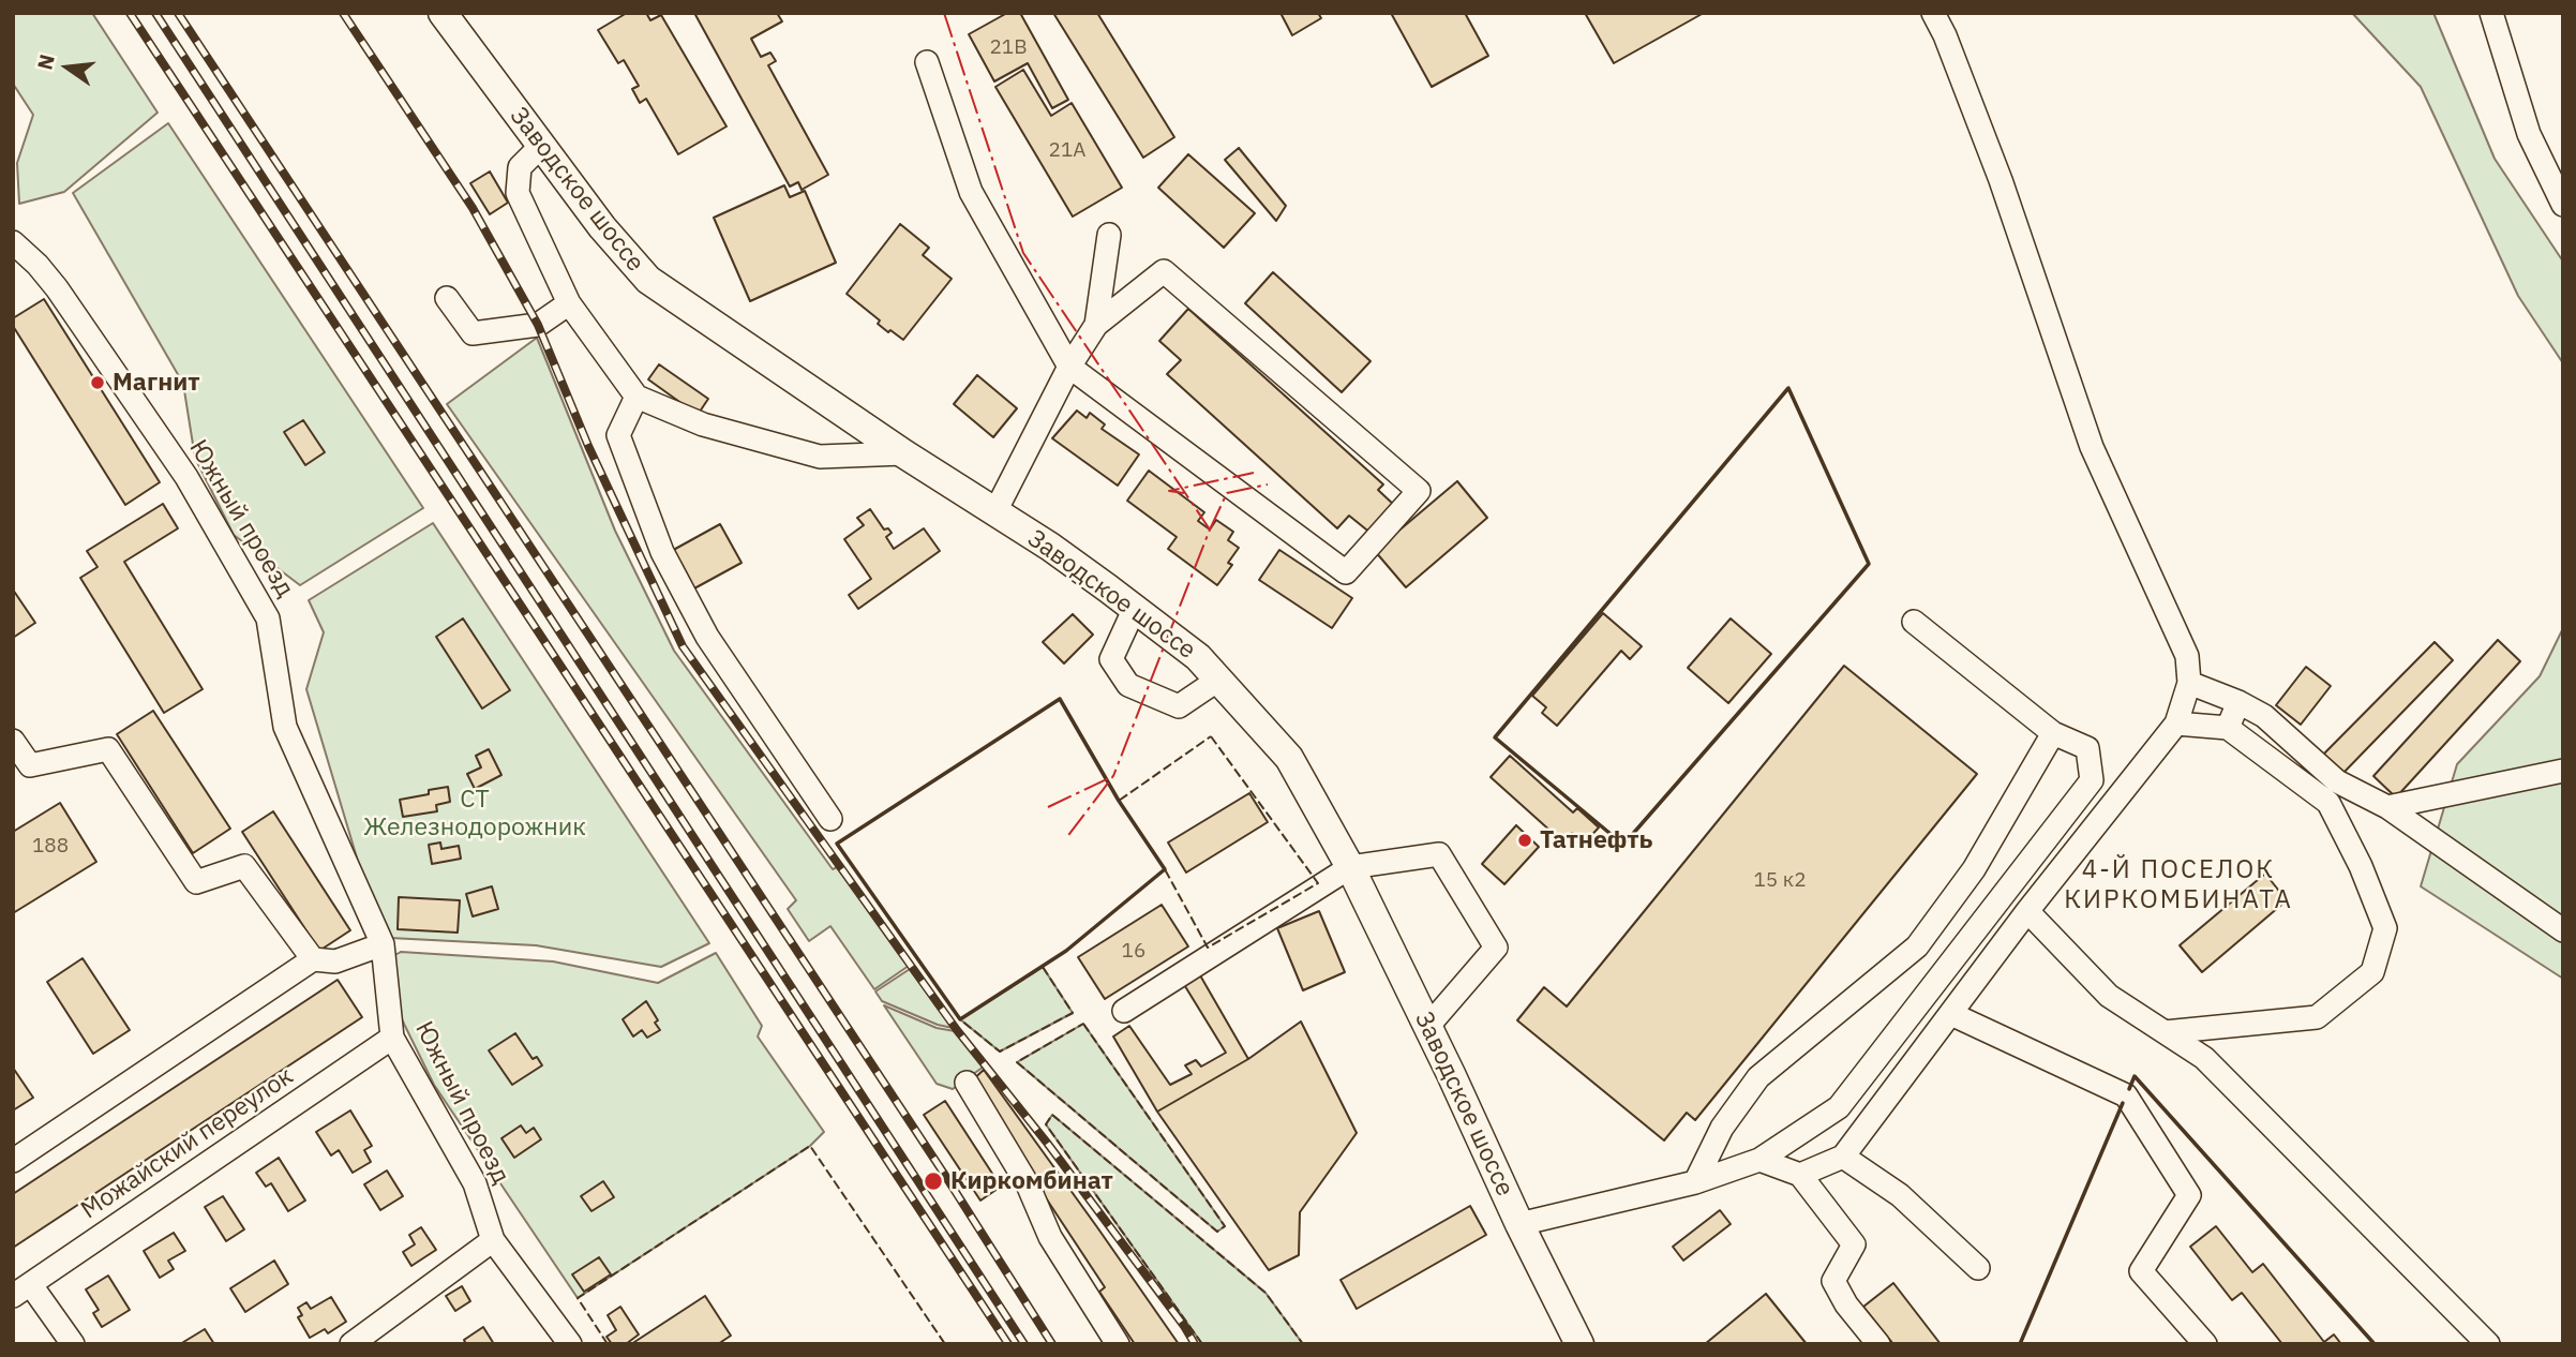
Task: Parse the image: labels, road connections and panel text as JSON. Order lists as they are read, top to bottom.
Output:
{
  "streets": {
    "main road": ["Заводское шоссе"],
    "street": ["Южный проезд", "Можайский переулок"]
  },
  "crossings": [
    ["Южный проезд", "Можайский переулок"]
  ],
  "districts": ["4-Й ПОСЕЛОК КИРКОМБИНАТА"],
  "parks": ["СТ Железнодорожник"],
  "places": ["Магнит", "Татнефть", "Киркомбинат"],
  "house_numbers": [
    "21В",
    "21А",
    "188",
    "15 к2",
    "16"
  ],
  "north": "left"
}
